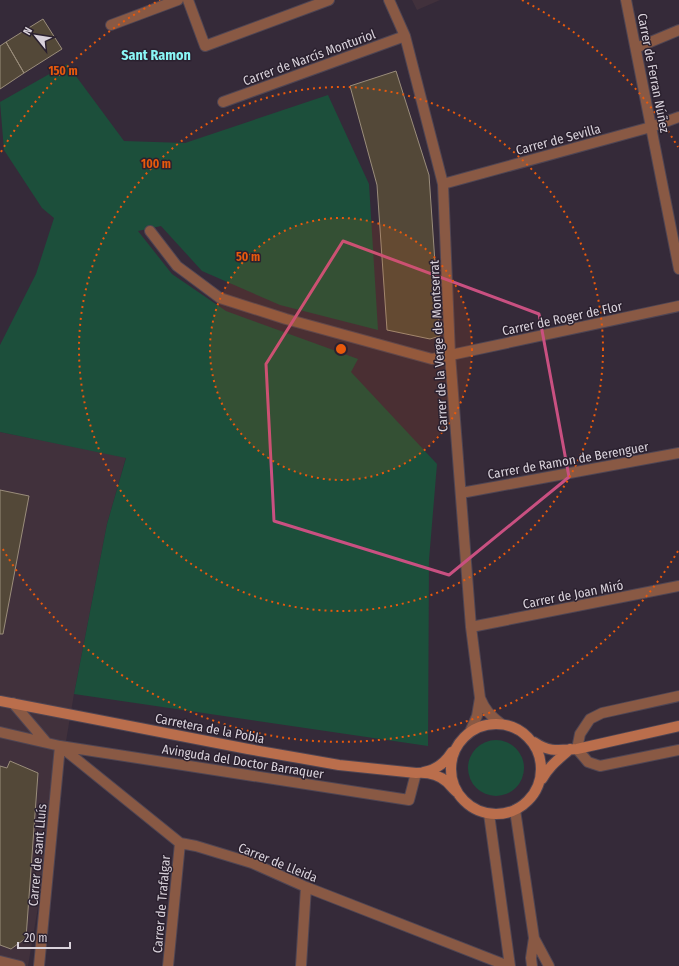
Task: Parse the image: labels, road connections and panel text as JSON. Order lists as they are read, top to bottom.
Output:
{
  "streets": {
    "street": [
      "Carrer de Narcís Monturiol",
      "Carrer de Ferran Núñez",
      "Carrer de Sevilla",
      "Carrer de Roger de Flor",
      "Carrer de la Verge de Montserrat",
      "Carrer de Ramon de Berenguer",
      "Carrer de Joan Miró",
      "Carretera de la Pobla",
      "Avinguda del Doctor Barraquer",
      "Carrer de sant Lluís",
      "Carrer de Lleida",
      "Carrer de Trafalgar"
    ]
  },
  "crossings": [
    ["Carrer de Narcís Monturiol", "Carrer de la Verge de Montserrat"],
    ["Carrer de Ferran Núñez", "Carrer de Sevilla"],
    ["Carrer de Sevilla", "Carrer de la Verge de Montserrat"],
    ["Carrer de Roger de Flor", "Carrer de la Verge de Montserrat"],
    ["Carrer de la Verge de Montserrat", "Carrer de Ramon de Berenguer"],
    ["Carrer de la Verge de Montserrat", "Carrer de Joan Miró"],
    ["Carrer de la Verge de Montserrat", "Carretera de la Pobla"],
    ["Carretera de la Pobla", "Avinguda del Doctor Barraquer"],
    ["Avinguda del Doctor Barraquer", "Carrer de sant Lluís"],
    ["Carrer de Lleida", "Carrer de Trafalgar"]
  ],
  "districts": ["Sant Ramon"],
  "scale_bar": "20 m",
  "north": "top left",
  "rings": ["150 m", "100 m", "50 m"]
}
